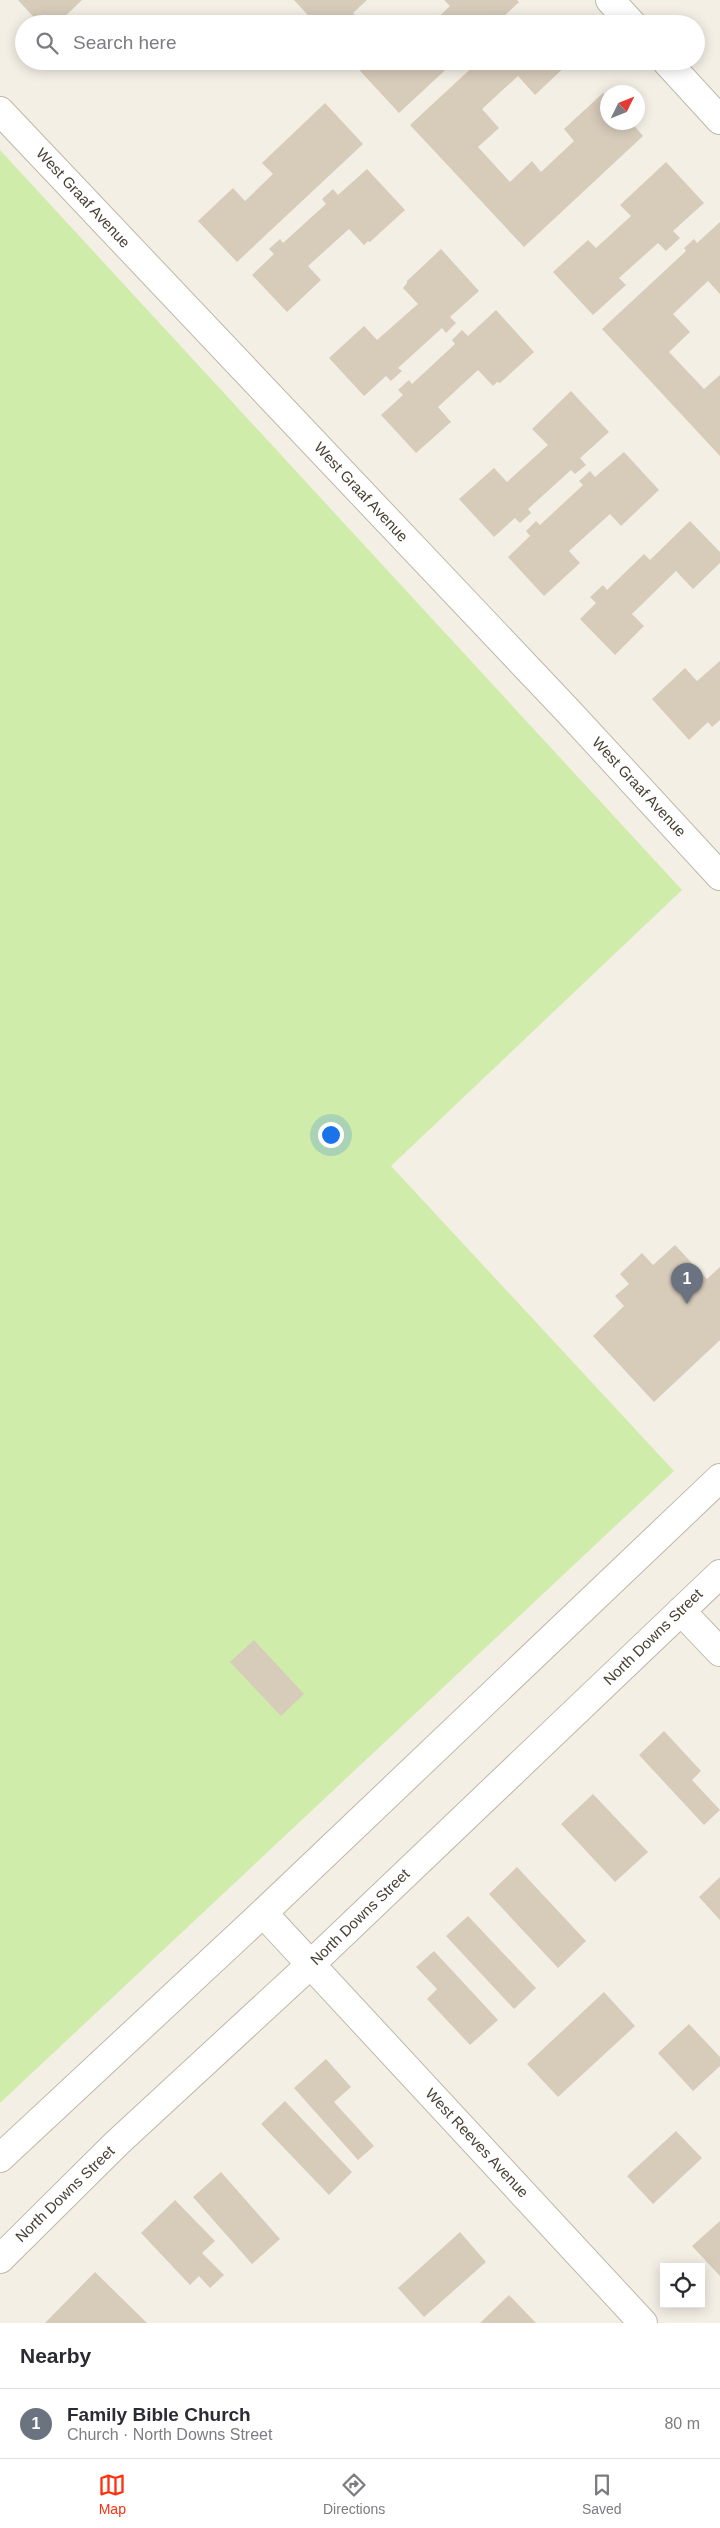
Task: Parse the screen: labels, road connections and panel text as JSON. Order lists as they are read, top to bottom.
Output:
{
  "streets": {
    "street": ["West Graaf Avenue", "North Downs Street", "West Reeves Avenue"]
  },
  "crossings": [
    ["North Downs Street", "West Reeves Avenue"]
  ],
  "north": "top right",
  "page": {
    "search": "Search here",
    "pins": "1",
    "heading": "Nearby",
    "list": [
      {
        "mark": "1",
        "name": "Family Bible Church",
        "note": "Church · North Downs Street",
        "value": "80 m"
      }
    ],
    "nav": ["Map", "Directions", "Saved"]
  }
}
